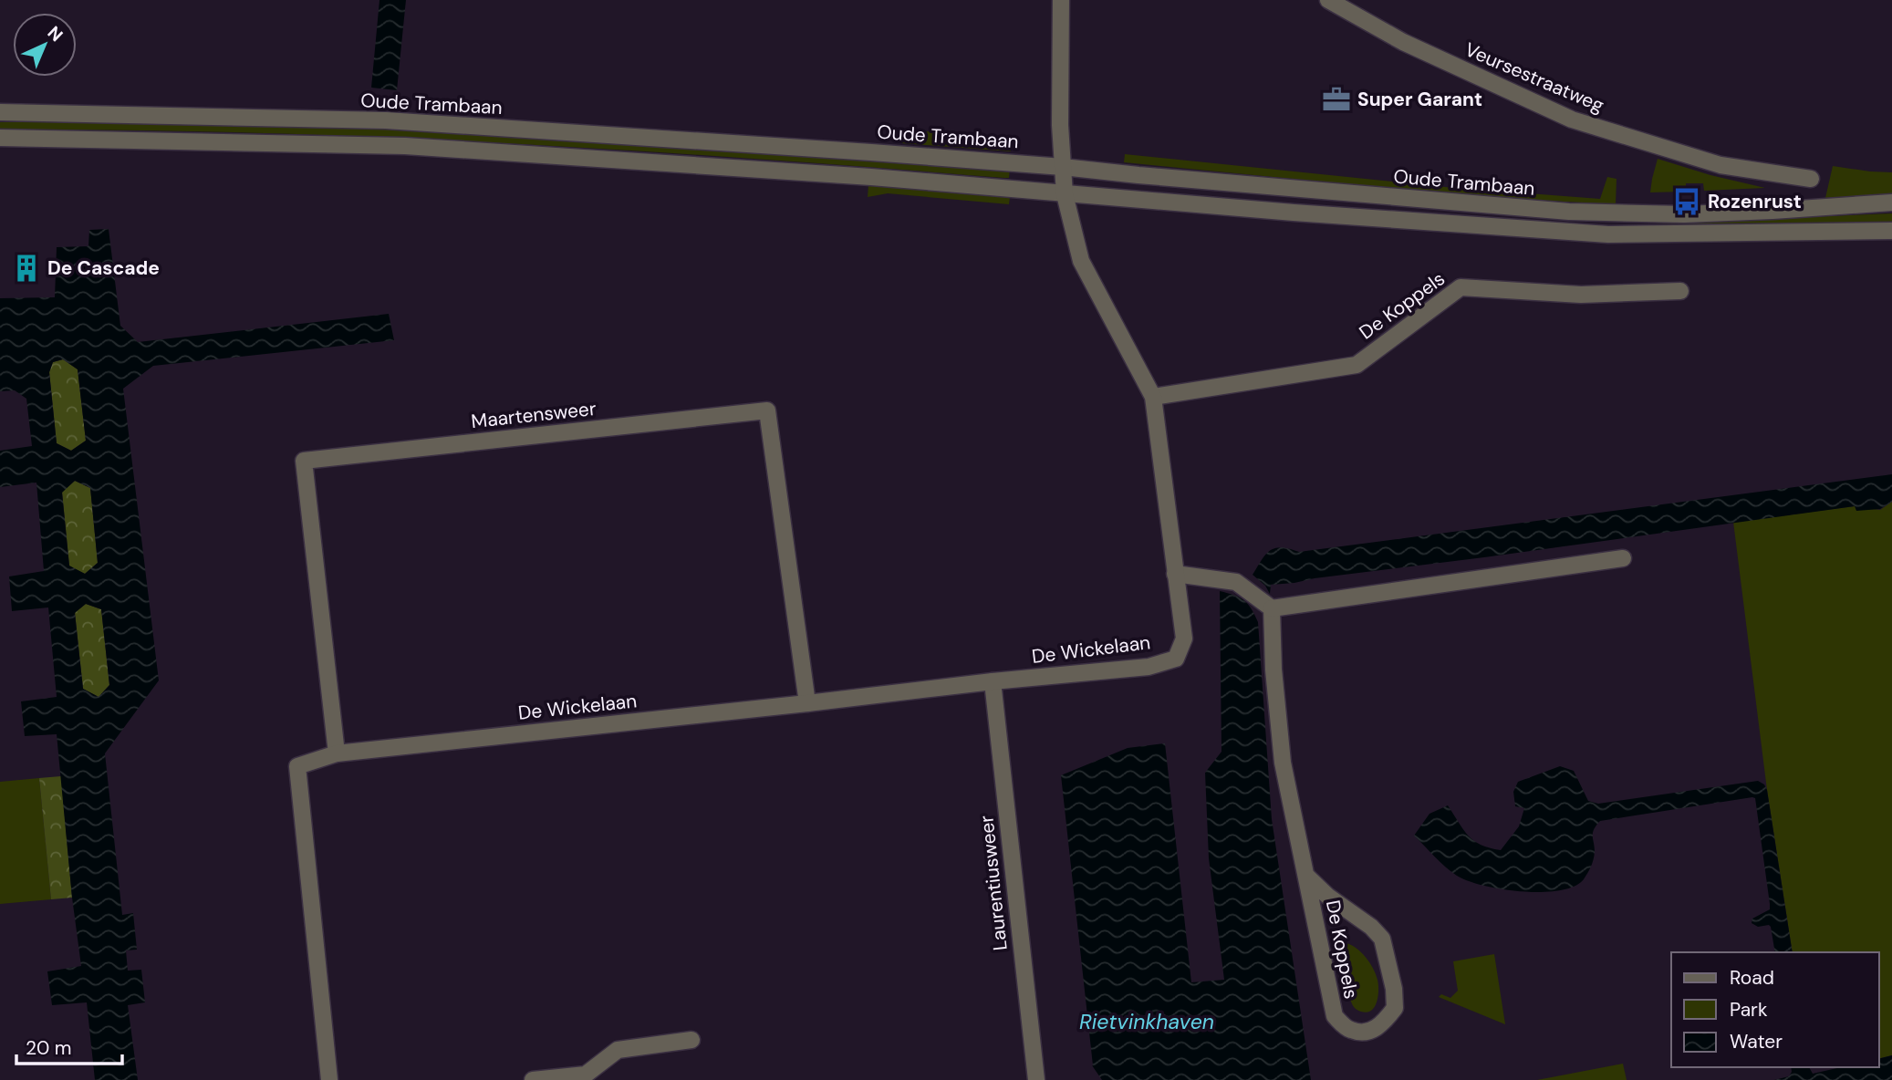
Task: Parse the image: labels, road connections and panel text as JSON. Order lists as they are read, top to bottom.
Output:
{
  "streets": {
    "street": [
      "Veursestraatweg",
      "Oude Trambaan",
      "De Koppels",
      "Maartensweer",
      "De Wickelaan",
      "Laurentiusweer"
    ]
  },
  "crossings": [
    ["Maartensweer", "De Wickelaan"],
    ["De Wickelaan", "Laurentiusweer"]
  ],
  "water": ["Rietvinkhaven"],
  "places": {
    "office": ["Super Garant"],
    "bus stop": ["Rozenrust"],
    "building": ["De Cascade"]
  },
  "legend": ["Road", "Park", "Water"],
  "scale_bar": "20 m",
  "north": "top right"
}
